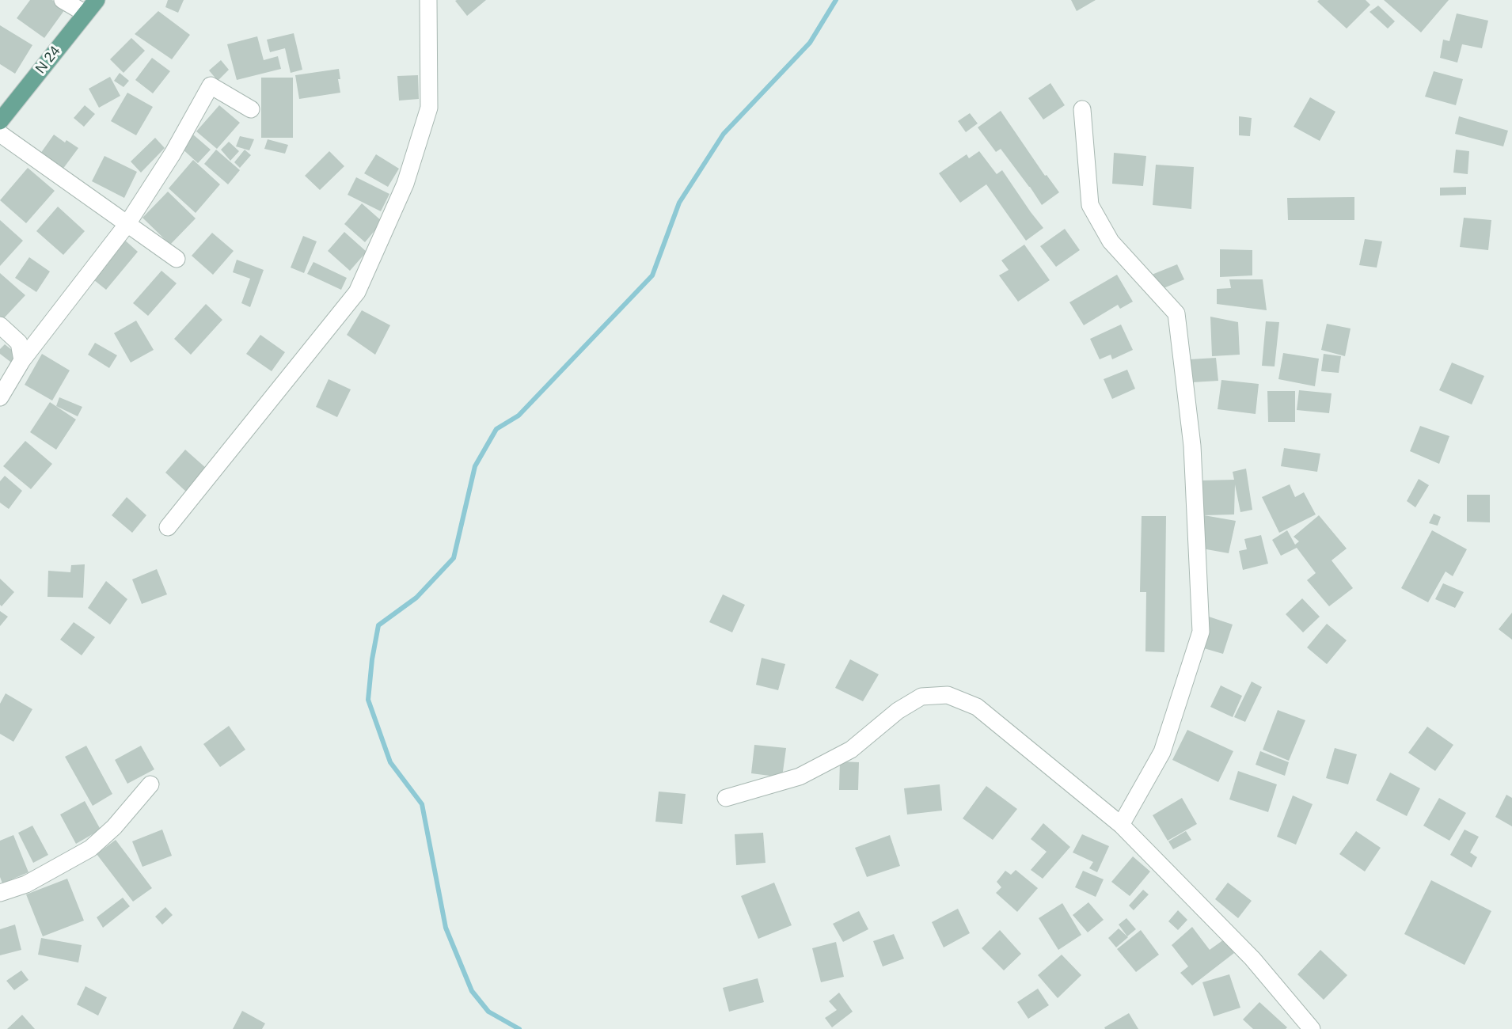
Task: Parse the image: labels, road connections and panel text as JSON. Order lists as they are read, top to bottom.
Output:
{
  "streets": {
    "main road": ["N 24"]
  }
}
